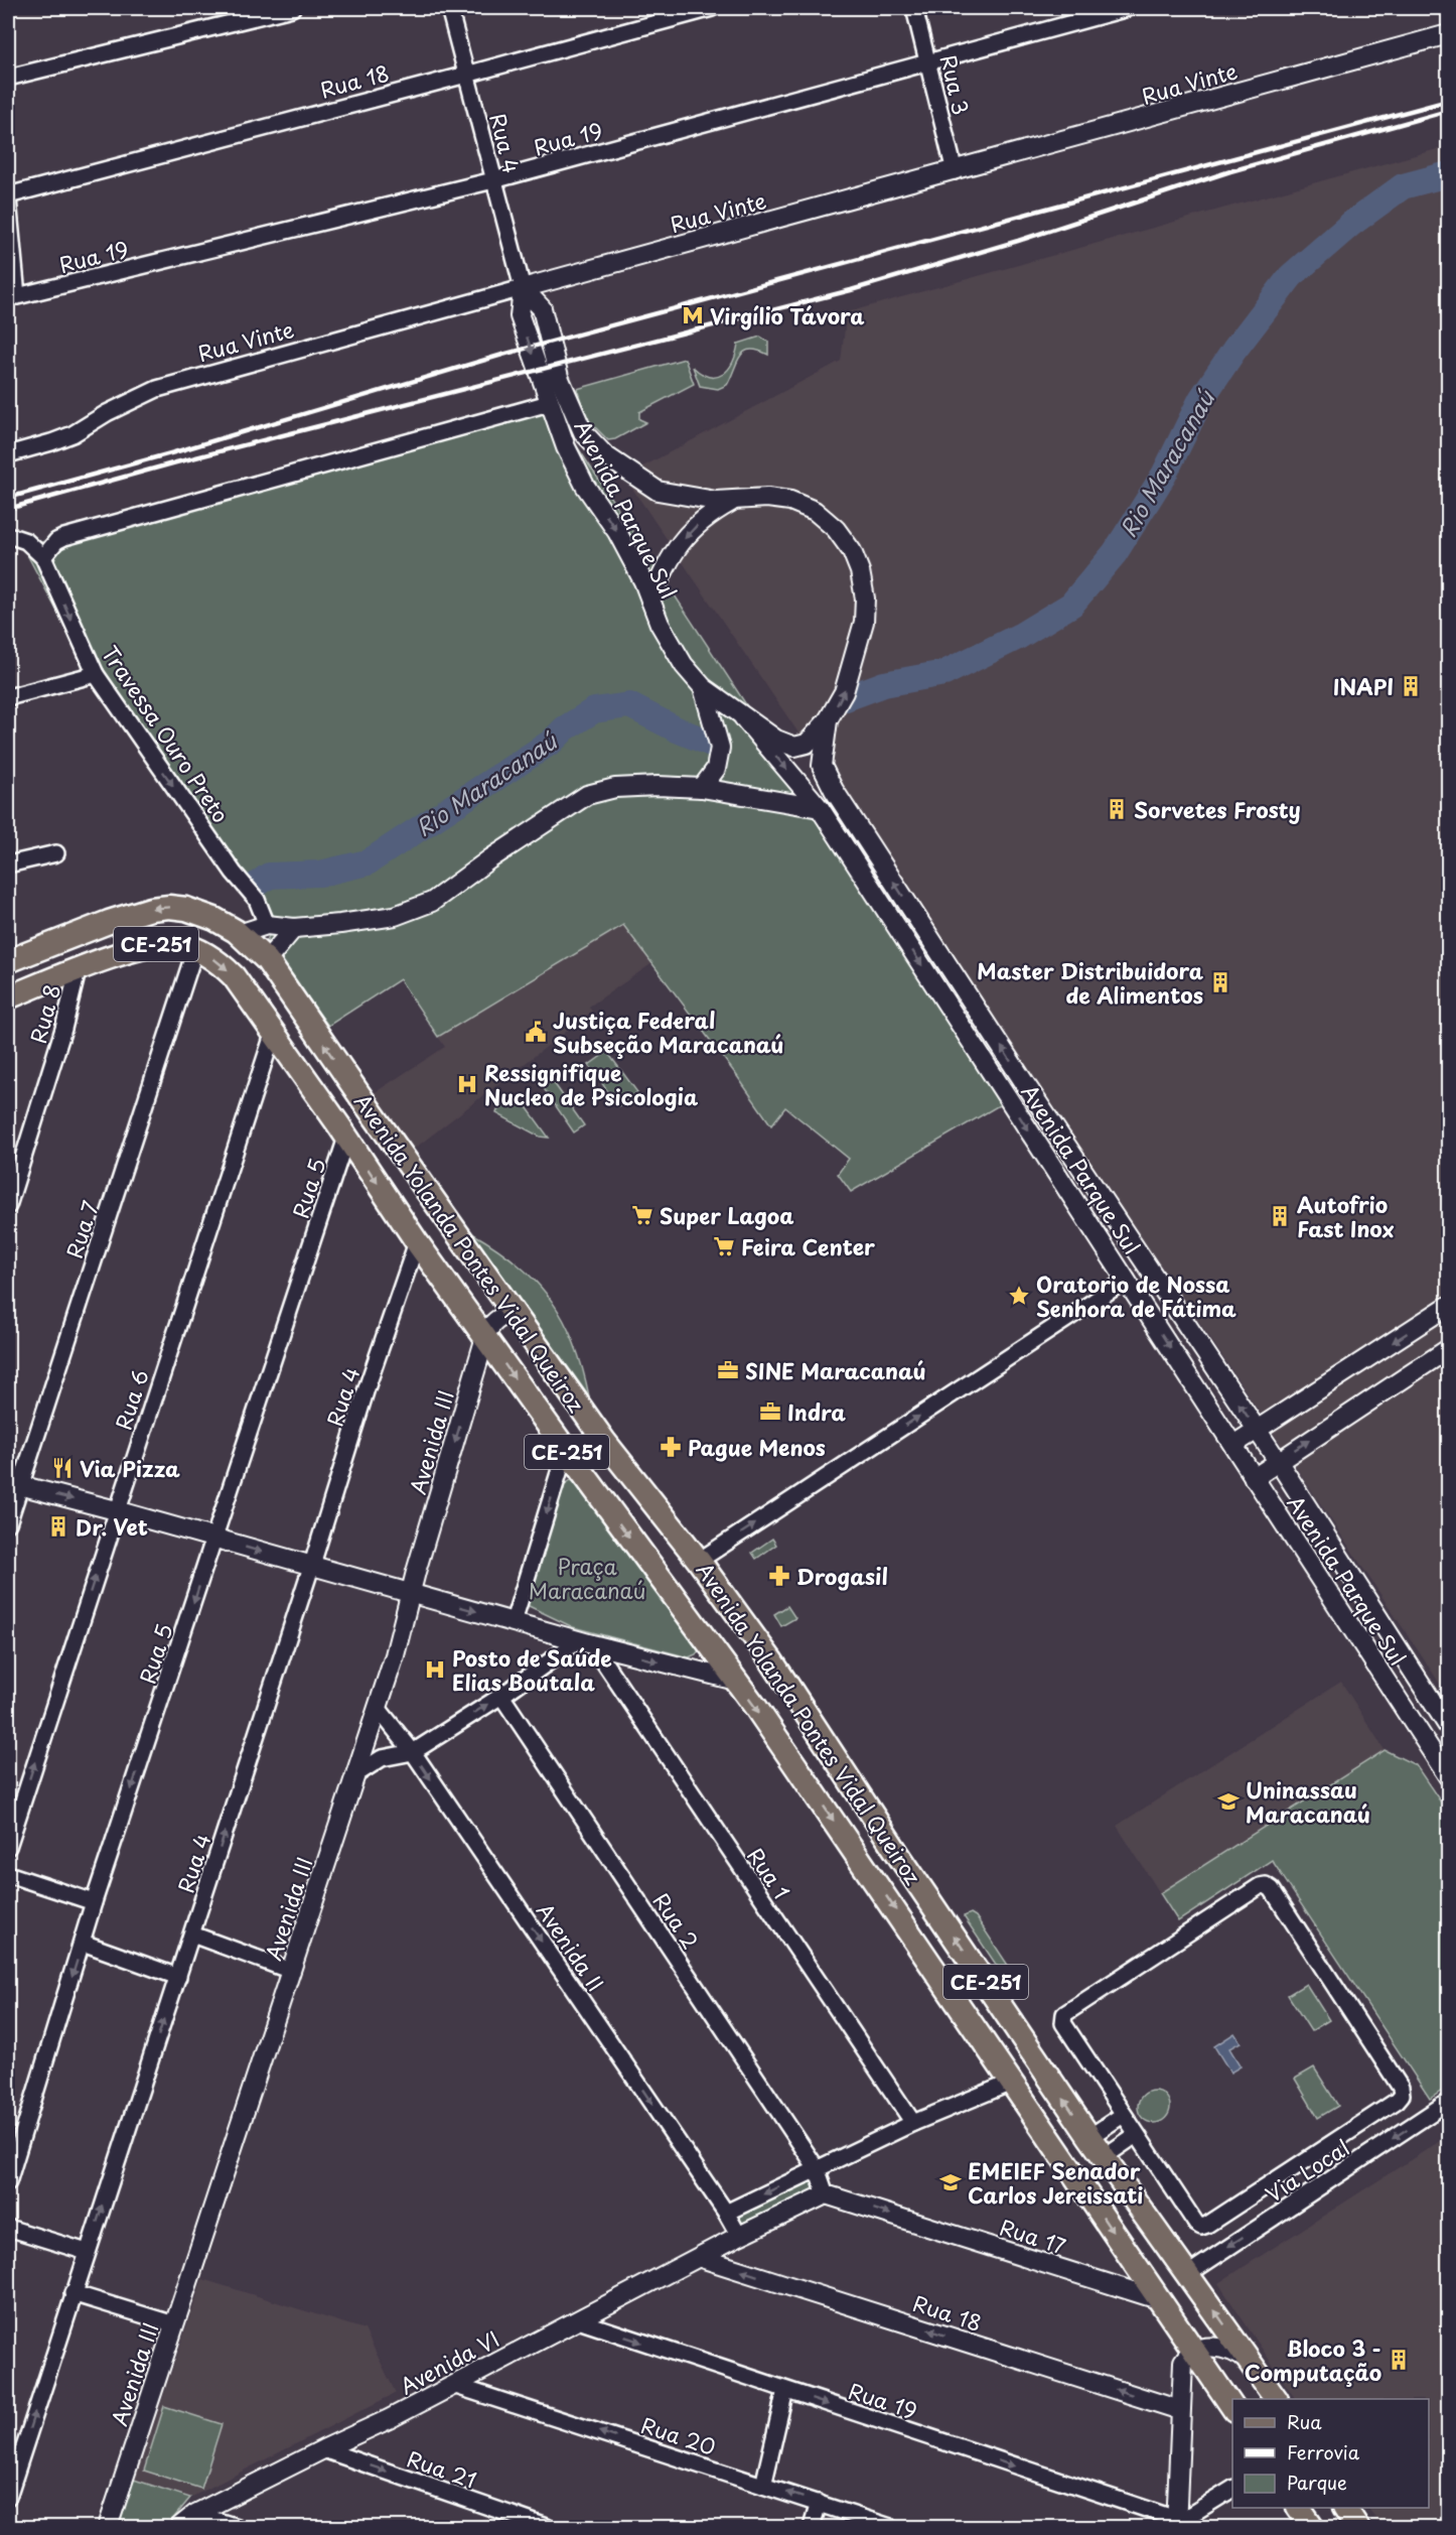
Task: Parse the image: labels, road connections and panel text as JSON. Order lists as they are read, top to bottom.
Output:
{
  "streets": {
    "main road": ["CE-251", "Avenida Yolanda Pontes Vidal Queiroz"],
    "street": [
      "Rua 18",
      "Rua Vinte",
      "Rua 3",
      "Rua 19",
      "Rua 4",
      "Avenida Parque Sul",
      "Travessa Ouro Preto",
      "Rua 8",
      "Rua 5",
      "Rua 7",
      "Rua 6",
      "Avenida III",
      "Rua 1",
      "Rua 2",
      "Avenida II",
      "Via Local",
      "Rua 17",
      "Avenida VI",
      "Rua 20",
      "Rua 21"
    ]
  },
  "crossings": [
    ["Rua 18", "Rua 4"],
    ["Rua 18", "Avenida VI"],
    ["Rua Vinte", "Rua 3"],
    ["Rua Vinte", "Rua 4"],
    ["Rua Vinte", "Avenida Parque Sul"],
    ["Rua 3", "Rua 19"],
    ["Rua 19", "Rua 4"],
    ["Rua 19", "Avenida VI"],
    ["Rua 4", "Avenida Parque Sul"],
    ["Rua 4", "Avenida Yolanda Pontes Vidal Queiroz"],
    ["CE-251", "Rua 8"],
    ["CE-251", "Rua 7"],
    ["CE-251", "Avenida Yolanda Pontes Vidal Queiroz"],
    ["CE-251", "Rua 6"],
    ["Rua 5", "Avenida Yolanda Pontes Vidal Queiroz"],
    ["Avenida Yolanda Pontes Vidal Queiroz", "Rua 6"],
    ["Avenida Yolanda Pontes Vidal Queiroz", "Avenida III"],
    ["Avenida Yolanda Pontes Vidal Queiroz", "Via Local"],
    ["Avenida Yolanda Pontes Vidal Queiroz", "Rua 17"],
    ["Avenida III", "Avenida II"],
    ["Rua 2", "Rua 17"],
    ["Rua 2", "Avenida VI"],
    ["Avenida II", "Avenida VI"],
    ["Rua 17", "Avenida VI"],
    ["Avenida VI", "Rua 20"],
    ["Avenida VI", "Rua 21"]
  ],
  "one_way": [
    "Rua 18",
    "Rua 19",
    "Rua 4",
    "Travessa Ouro Preto",
    "Rua 5",
    "Rua 6",
    "Avenida II",
    "Via Local",
    "Rua 17",
    "Rua 20",
    "Rua 21"
  ],
  "water": ["Rio Maracanaú"],
  "parks": ["Praça Maracanaú"],
  "places": {
    "metro station": ["Virgílio Távora"],
    "building": [
      "INAPI",
      "Sorvetes Frosty",
      "Master Distribuidora de Alimentos",
      "Autofrio Fast Inox",
      "Dr. Vet",
      "Bloco 3 - Computação"
    ],
    "public building": ["Justiça Federal Subseção Maracanaú"],
    "hospital": ["Ressignifique Nucleo de Psicologia", "Posto de Saúde Elias Boutala"],
    "supermarket": ["Super Lagoa", "Feira Center"],
    "place": ["Oratorio de Nossa Senhora de Fátima"],
    "office": ["SINE Maracanaú", "Indra"],
    "pharmacy": ["Pague Menos", "Drogasil"],
    "restaurant": ["Via Pizza"],
    "school or university": ["Uninassau Maracanaú", "EMEIEF Senador Carlos Jereissati"]
  },
  "legend": ["Rua", "Ferrovia", "Parque"]
}
